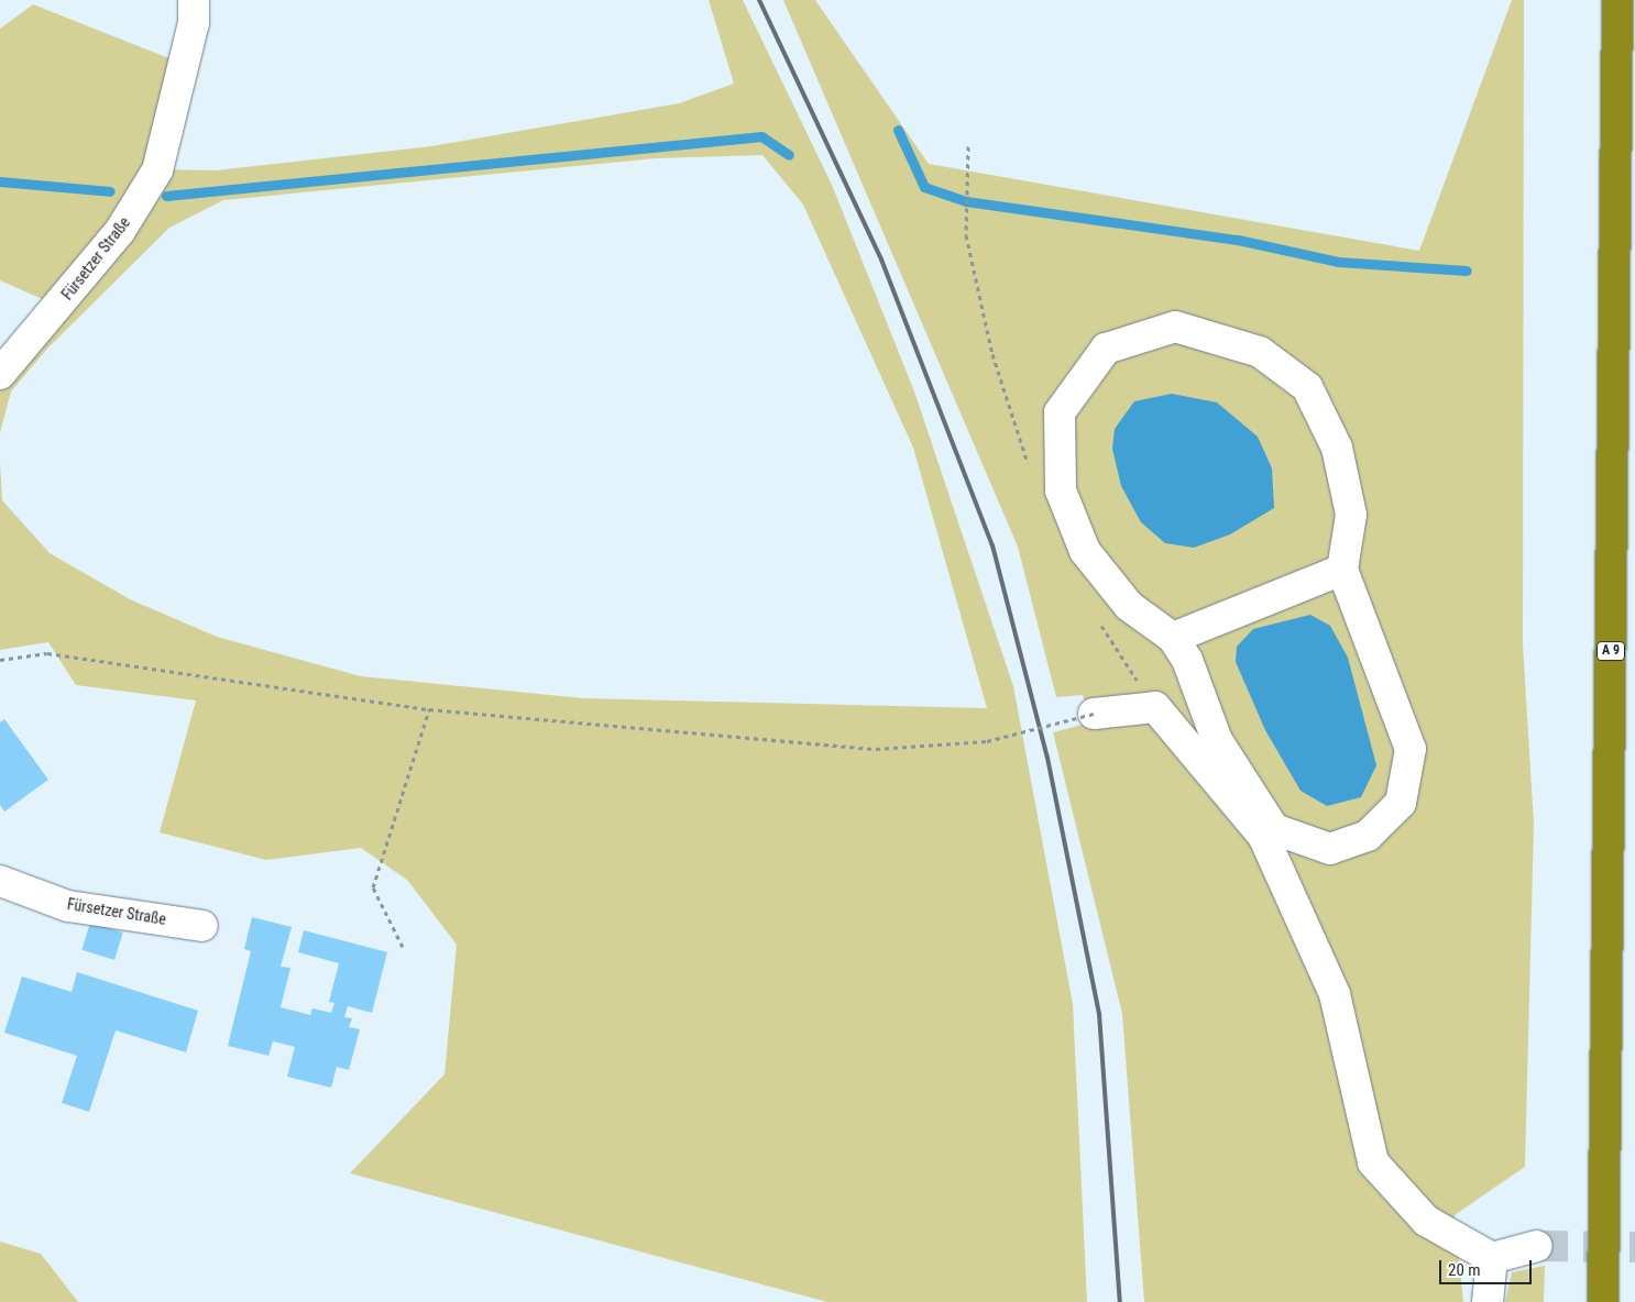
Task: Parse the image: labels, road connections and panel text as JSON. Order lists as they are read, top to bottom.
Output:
{
  "streets": {
    "highway": ["A 9"],
    "street": ["Fürsetzer Straße"]
  },
  "scale_bar": "20 m"
}
